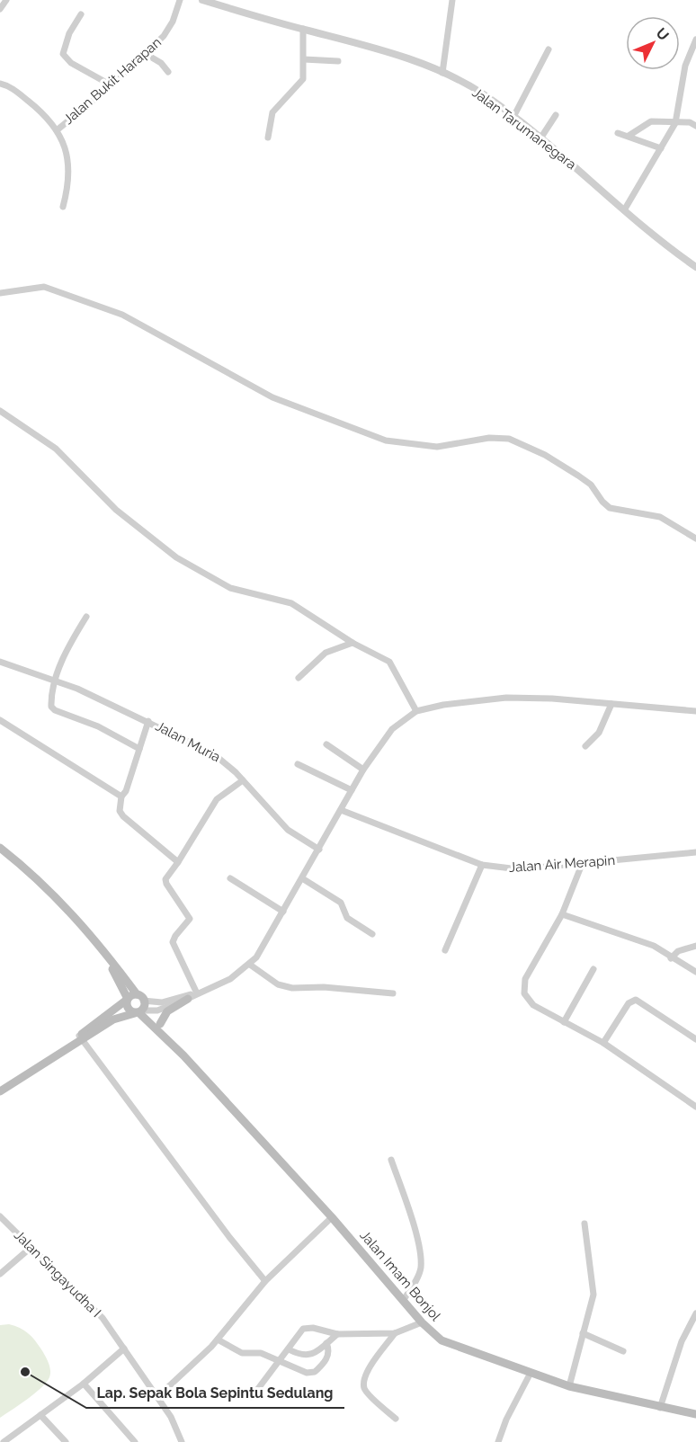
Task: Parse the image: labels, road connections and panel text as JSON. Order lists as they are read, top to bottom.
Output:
{
  "streets": {
    "main road": ["Jalan Imam Bonjol"],
    "street": [
      "Jalan Bukit Harapan",
      "Jalan Tarumanegara",
      "Jalan Muria",
      "Jalan Air Merapin",
      "Jalan Singayudha I"
    ]
  },
  "places": ["Lap. Sepak Bola Sepintu Sedulang"],
  "north": "top right"
}
